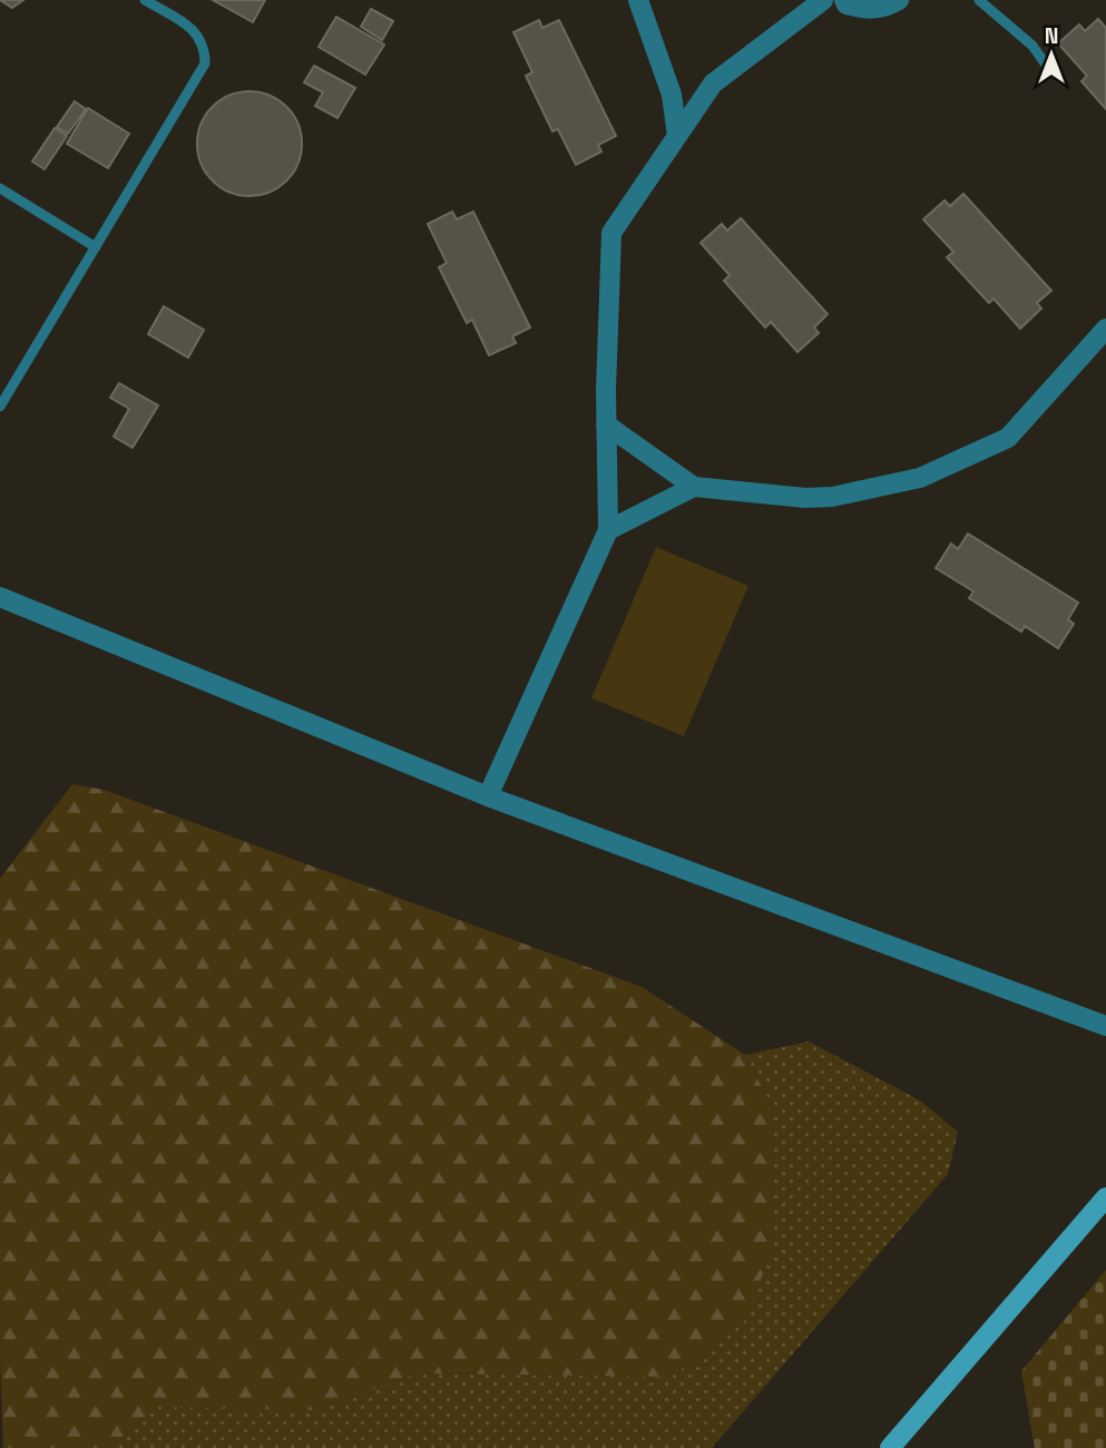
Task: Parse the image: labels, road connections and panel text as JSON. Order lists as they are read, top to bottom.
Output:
{
  "north": "top"
}
